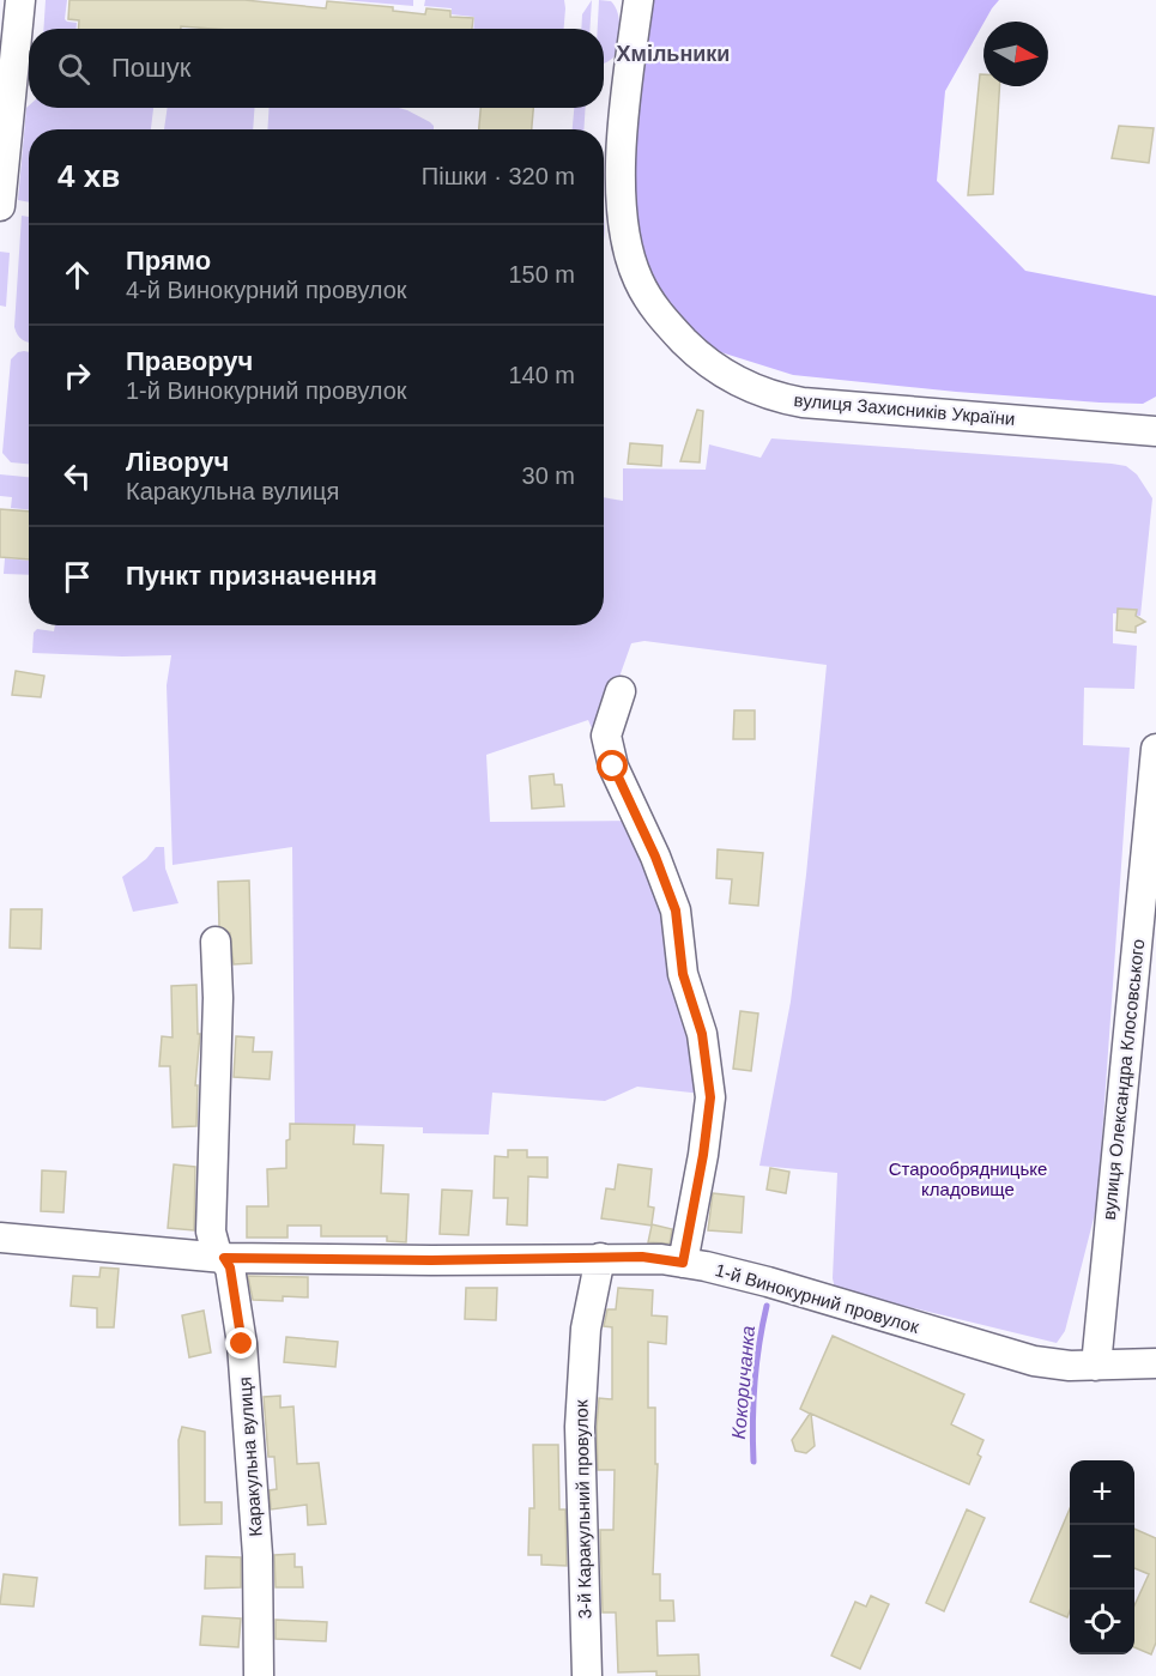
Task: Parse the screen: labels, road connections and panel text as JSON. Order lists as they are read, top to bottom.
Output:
{
  "streets": {
    "street": [
      "вулиця Захисників України",
      "вулиця Олександра Клосовського",
      "1-й Винокурний провулок",
      "Каракульна вулиця",
      "3-й Каракульний провулок"
    ]
  },
  "crossings": [
    ["вулиця Олександра Клосовського", "1-й Винокурний провулок"],
    ["1-й Винокурний провулок", "Каракульна вулиця"],
    ["1-й Винокурний провулок", "3-й Каракульний провулок"]
  ],
  "districts": ["Хмільники"],
  "water": ["Кокоричанка"],
  "parks": ["Старообрядницьке кладовище"],
  "north": "right",
  "page": {
    "search": "Пошук",
    "heading": ["4 хв", "Пішки · 320 m"],
    "list": [
      ["Прямо", "4-й Винокурний провулок", "150 m"],
      ["Праворуч", "1-й Винокурний провулок", "140 m"],
      ["Ліворуч", "Каракульна вулиця", "30 m"],
      "Пункт призначення"
    ],
    "map_buttons": ["+", "−"]
  }
}
